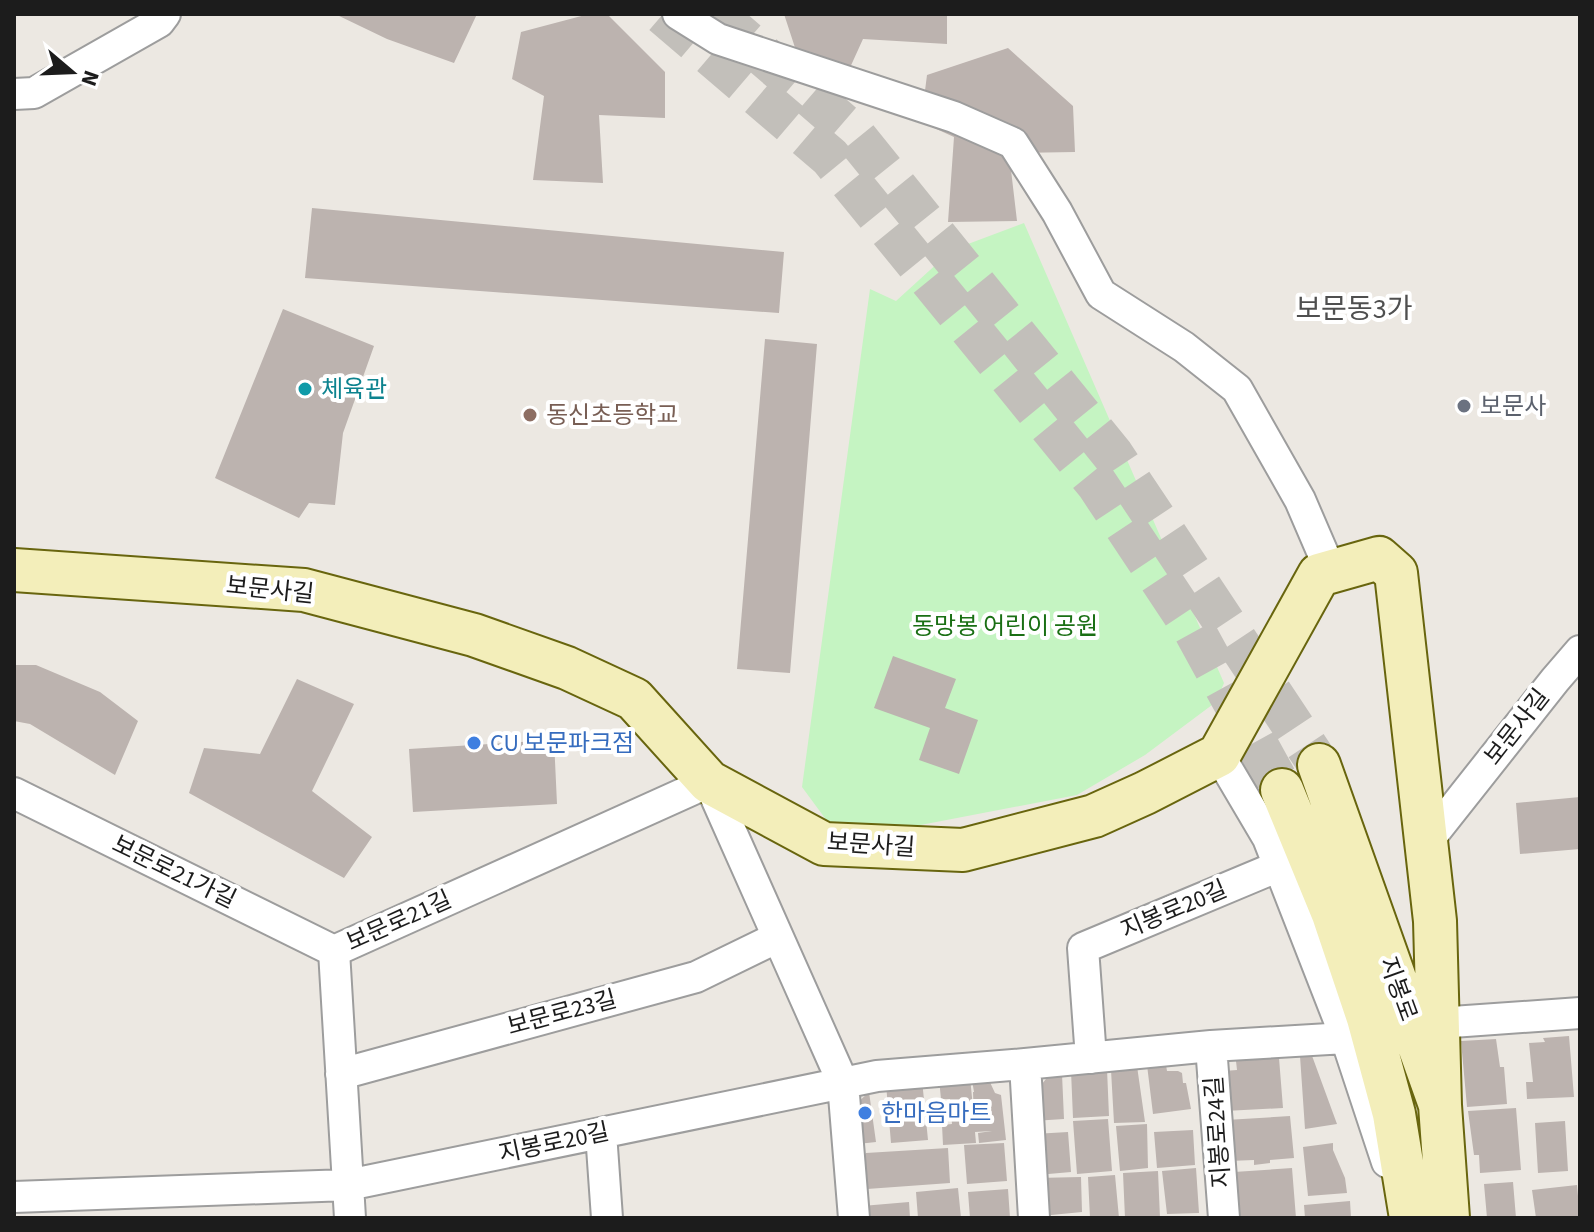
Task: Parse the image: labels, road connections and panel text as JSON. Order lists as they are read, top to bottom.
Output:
{
  "streets": {
    "street": [
      "보문사길",
      "보문로21가길",
      "지봉로20길",
      "보문로21길",
      "지봉로",
      "보문로23길",
      "지봉로24길"
    ]
  },
  "crossings": [
    ["보문사길", "보문로21길"],
    ["보문로21가길", "보문로21길"],
    ["지봉로20길", "보문로21길"],
    ["지봉로20길", "지봉로24길"],
    ["보문로21길", "보문로23길"]
  ],
  "districts": ["보문동3가"],
  "parks": ["동망봉 어린이 공원"],
  "places": [
    "체육관",
    "보문사",
    "동신초등학교",
    "CU 보문파크점",
    "한마음마트"
  ],
  "north": "right"
}
